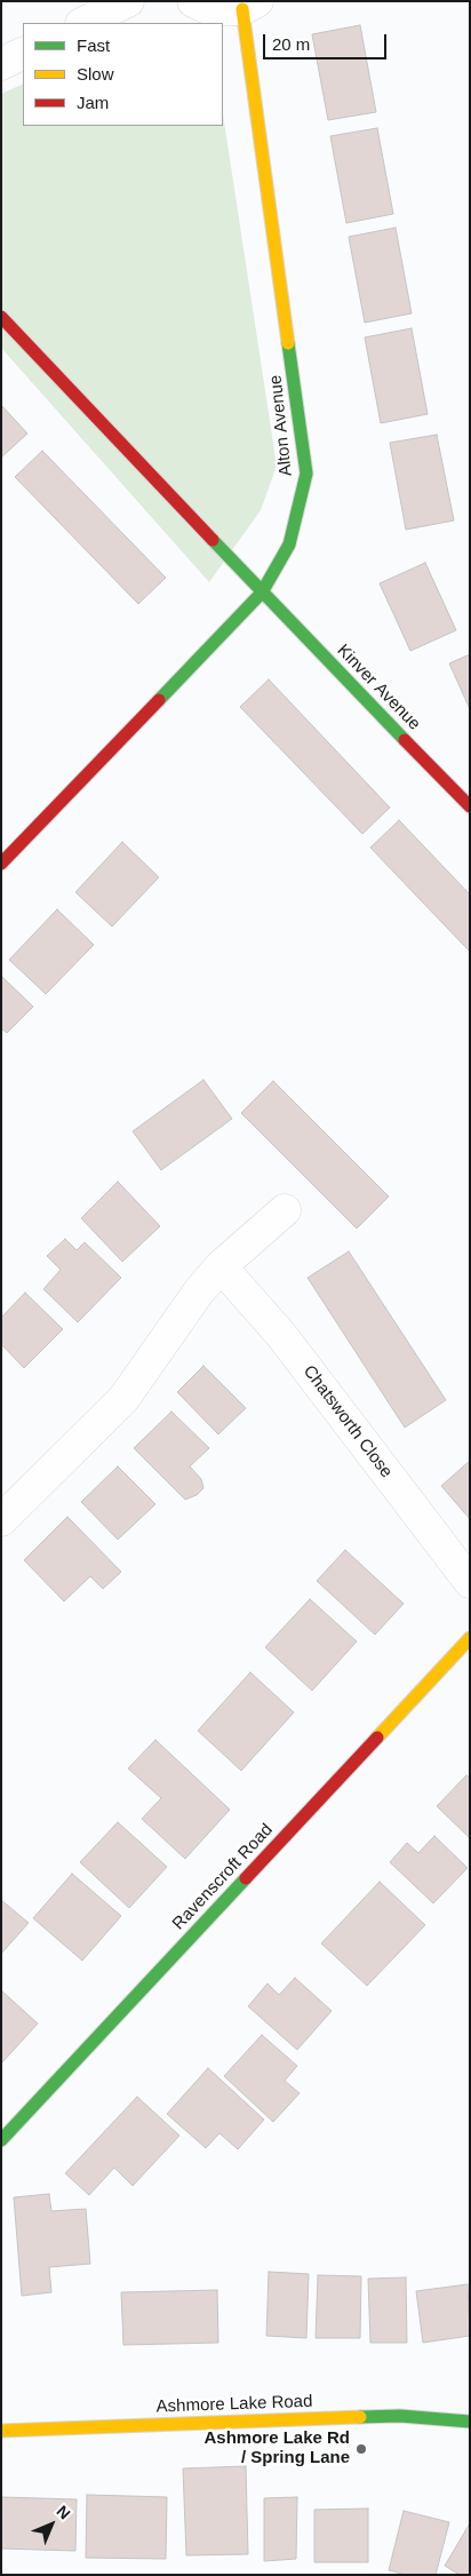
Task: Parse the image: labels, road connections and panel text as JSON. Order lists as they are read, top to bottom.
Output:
{
  "streets": {
    "street": [
      "Alton Avenue",
      "Kinver Avenue",
      "Chatsworth Close",
      "Ravenscroft Road",
      "Ashmore Lake Road"
    ]
  },
  "crossings": [
    ["Alton Avenue", "Kinver Avenue"]
  ],
  "places": ["Ashmore Lake Rd / Spring Lane"],
  "legend": ["Fast", "Slow", "Jam"],
  "scale_bar": "20 m",
  "north": "top right"
}
